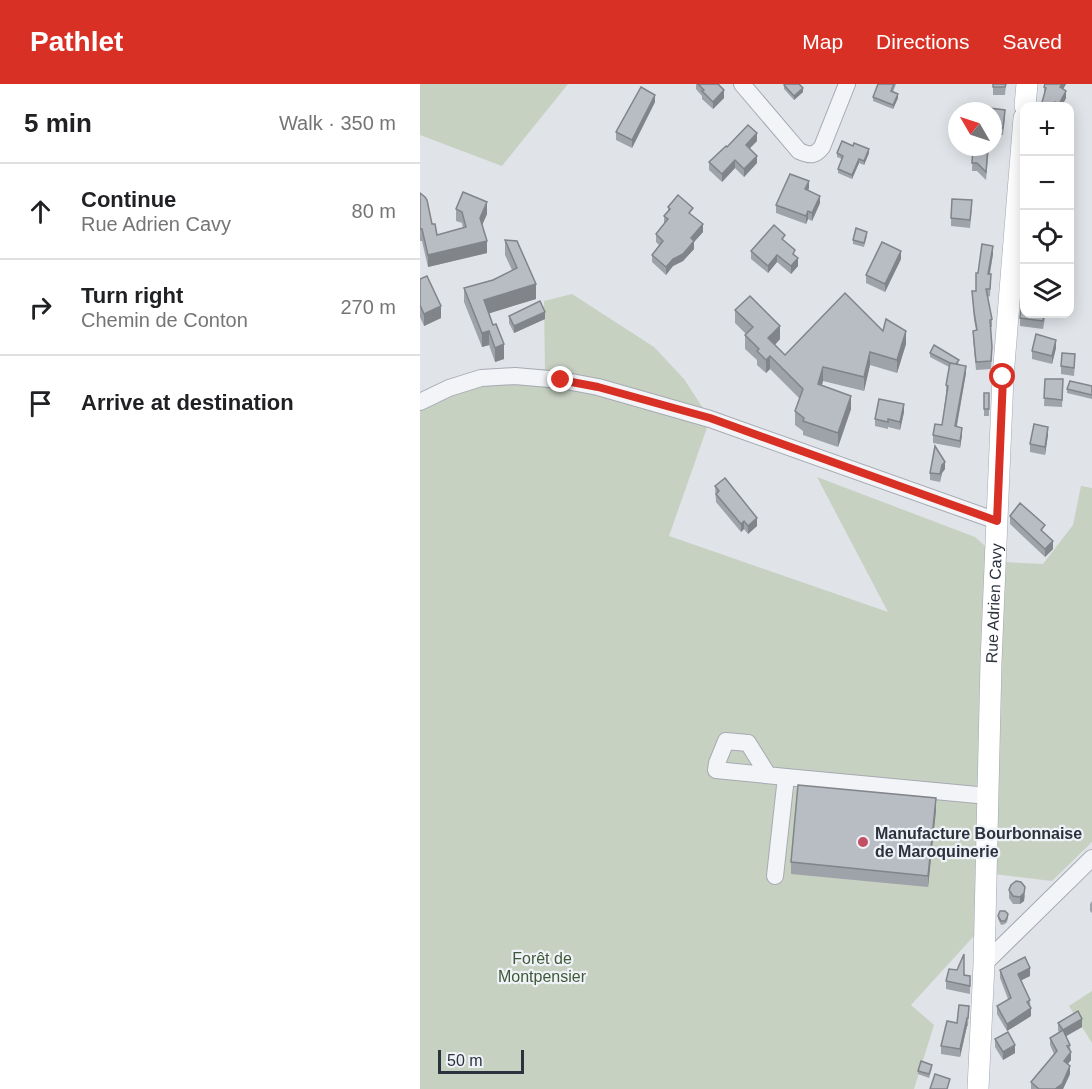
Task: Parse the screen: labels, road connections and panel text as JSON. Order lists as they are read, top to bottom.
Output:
{
  "streets": {
    "main road": ["Rue Adrien Cavy"]
  },
  "parks": ["Forêt de Montpensier"],
  "places": ["Manufacture Bourbonnaise de Maroquinerie"],
  "scale_bar": "50 m",
  "north": "top left",
  "page": {
    "header": "Pathlet",
    "nav": ["Map", "Directions", "Saved"],
    "heading": ["5 min", "Walk · 350 m"],
    "map_buttons": ["+", "−"],
    "list": [
      ["Continue", "Rue Adrien Cavy", "80 m"],
      ["Turn right", "Chemin de Conton", "270 m"],
      "Arrive at destination"
    ],
    "scale": "50 m"
  }
}
